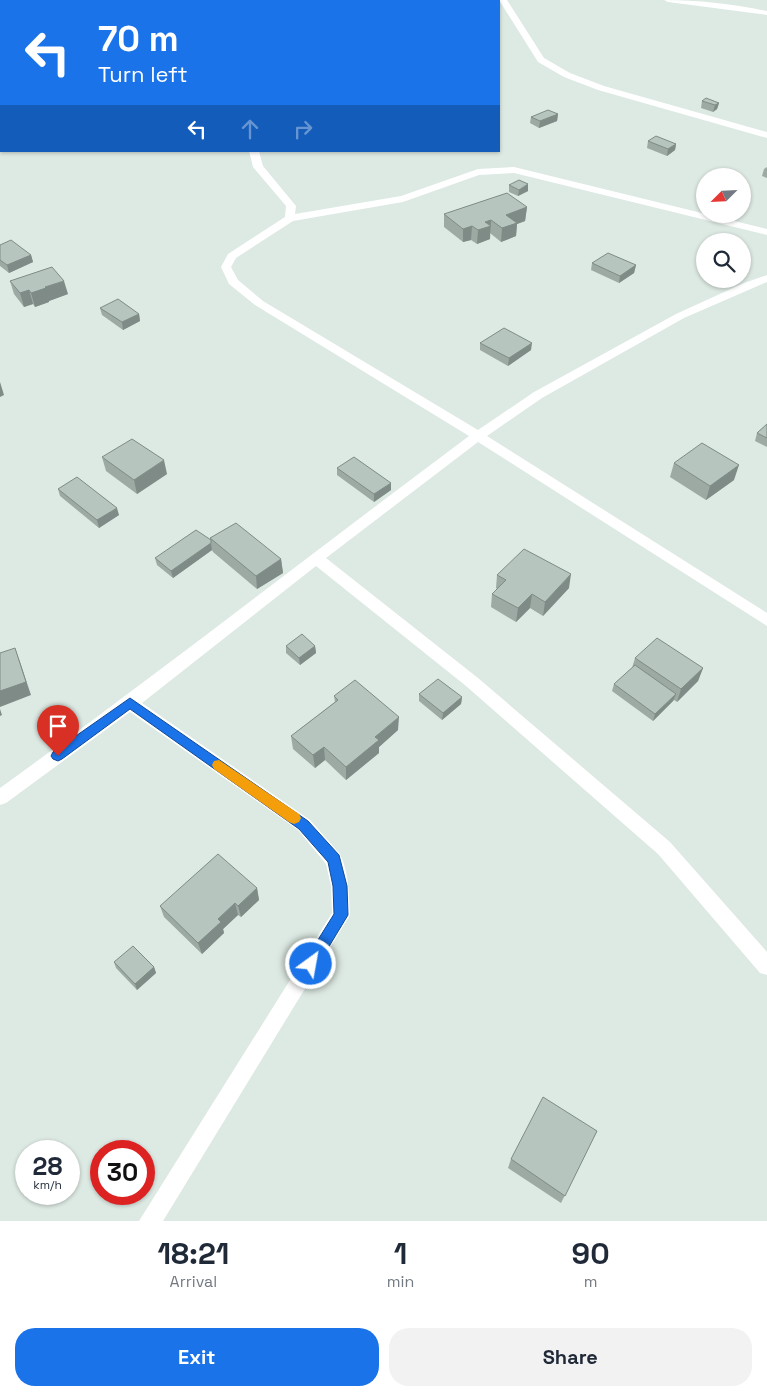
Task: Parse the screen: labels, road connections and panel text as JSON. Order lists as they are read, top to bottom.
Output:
{
  "north": "bottom left",
  "page": {
    "turn": ["70 m", "Turn left"],
    "speed": "28 km/h",
    "limit": "30",
    "eta": [
      "18:21",
      "Arrival",
      "1",
      "min",
      "90",
      "m"
    ],
    "buttons": ["Exit", "Share"]
  }
}
